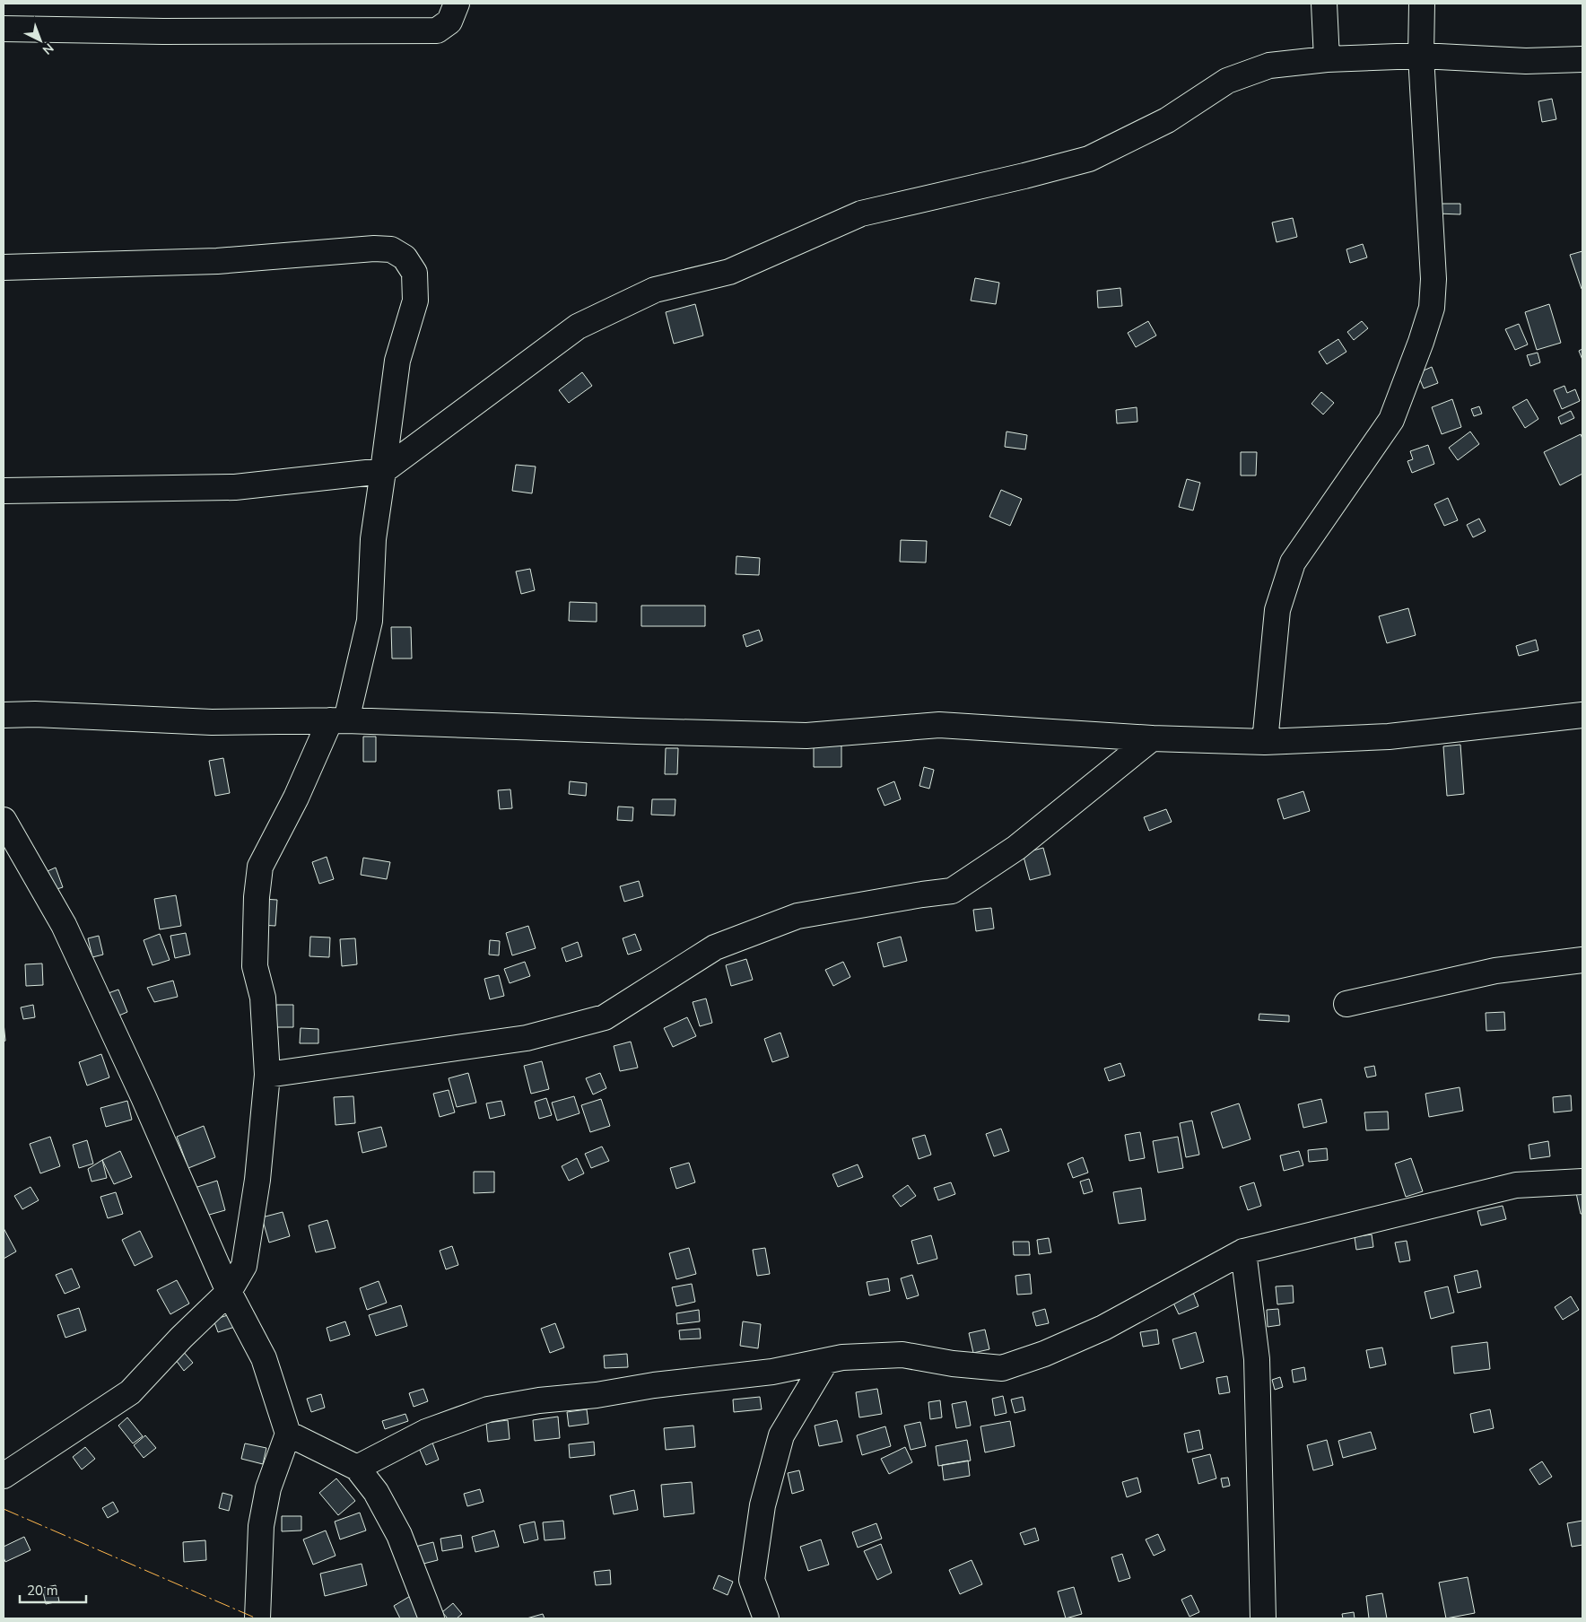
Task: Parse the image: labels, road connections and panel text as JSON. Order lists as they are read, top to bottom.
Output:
{
  "scale_bar": "20 m",
  "north": "bottom right"
}
